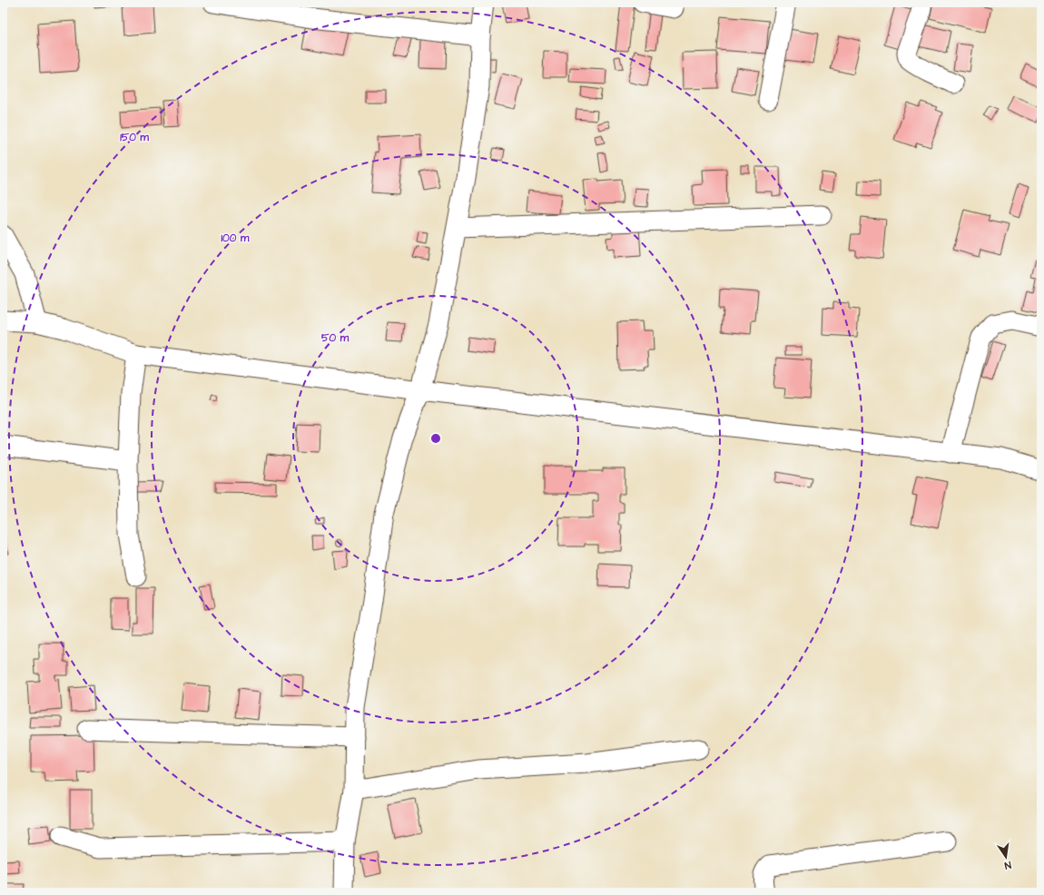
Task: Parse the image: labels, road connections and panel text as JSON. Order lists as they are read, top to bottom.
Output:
{
  "north": "bottom",
  "rings": ["150 m", "100 m", "50 m"]
}
